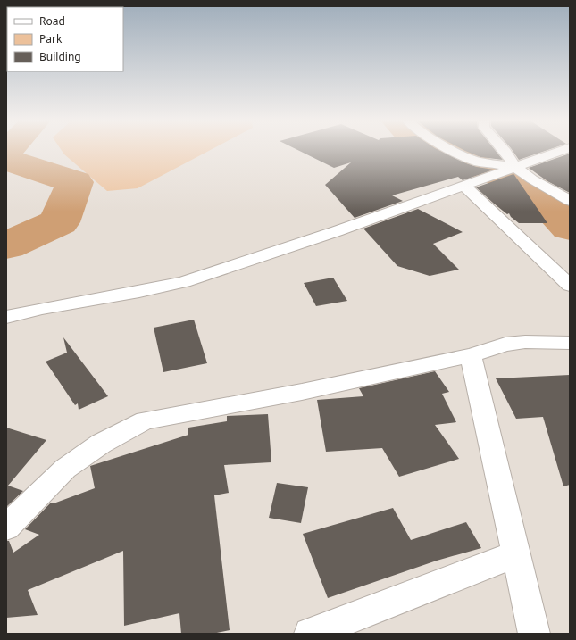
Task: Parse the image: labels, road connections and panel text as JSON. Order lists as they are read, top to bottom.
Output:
{
  "legend": ["Road", "Park", "Building"]
}
